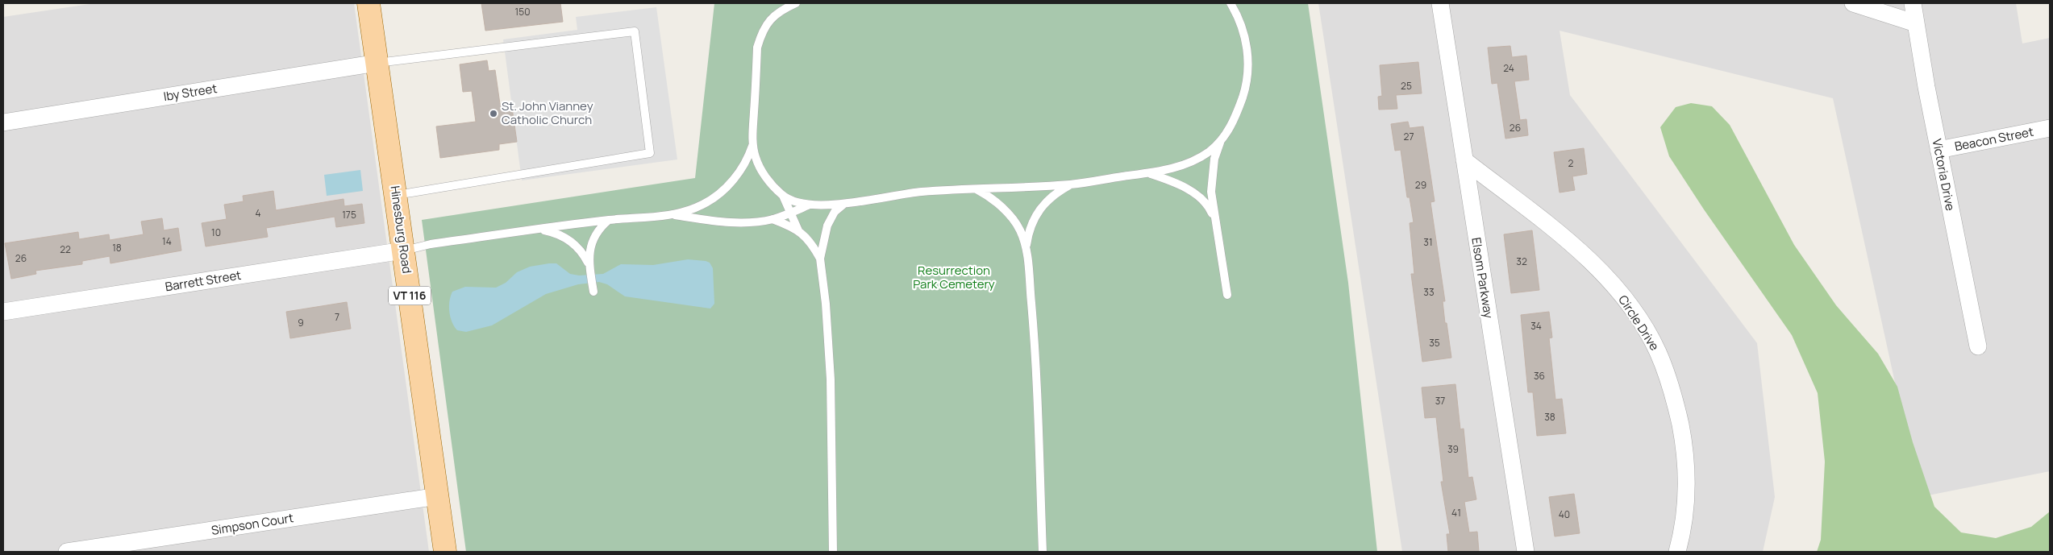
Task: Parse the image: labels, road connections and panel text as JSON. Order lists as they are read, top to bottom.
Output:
{
  "streets": {
    "main road": ["Hinesburg Road", "VT 116"],
    "street": [
      "Iby Street",
      "Beacon Street",
      "Victoria Drive",
      "Elsom Parkway",
      "Barrett Street",
      "Circle Drive",
      "Simpson Court"
    ]
  },
  "crossings": [
    ["Iby Street", "Hinesburg Road"],
    ["Beacon Street", "Victoria Drive"],
    ["Hinesburg Road", "Barrett Street"],
    ["Hinesburg Road", "Simpson Court"],
    ["Elsom Parkway", "Circle Drive"]
  ],
  "parks": ["Resurrection Park Cemetery"],
  "places": ["St. John Vianney Catholic Church"],
  "house_numbers": [
    "150",
    "24",
    "25",
    "26",
    "27",
    "2",
    "29",
    "4",
    "175",
    "10",
    "14",
    "31",
    "18",
    "22",
    "26",
    "32",
    "33",
    "7",
    "9",
    "34",
    "35",
    "36",
    "37",
    "38",
    "39",
    "41",
    "40"
  ]
}
